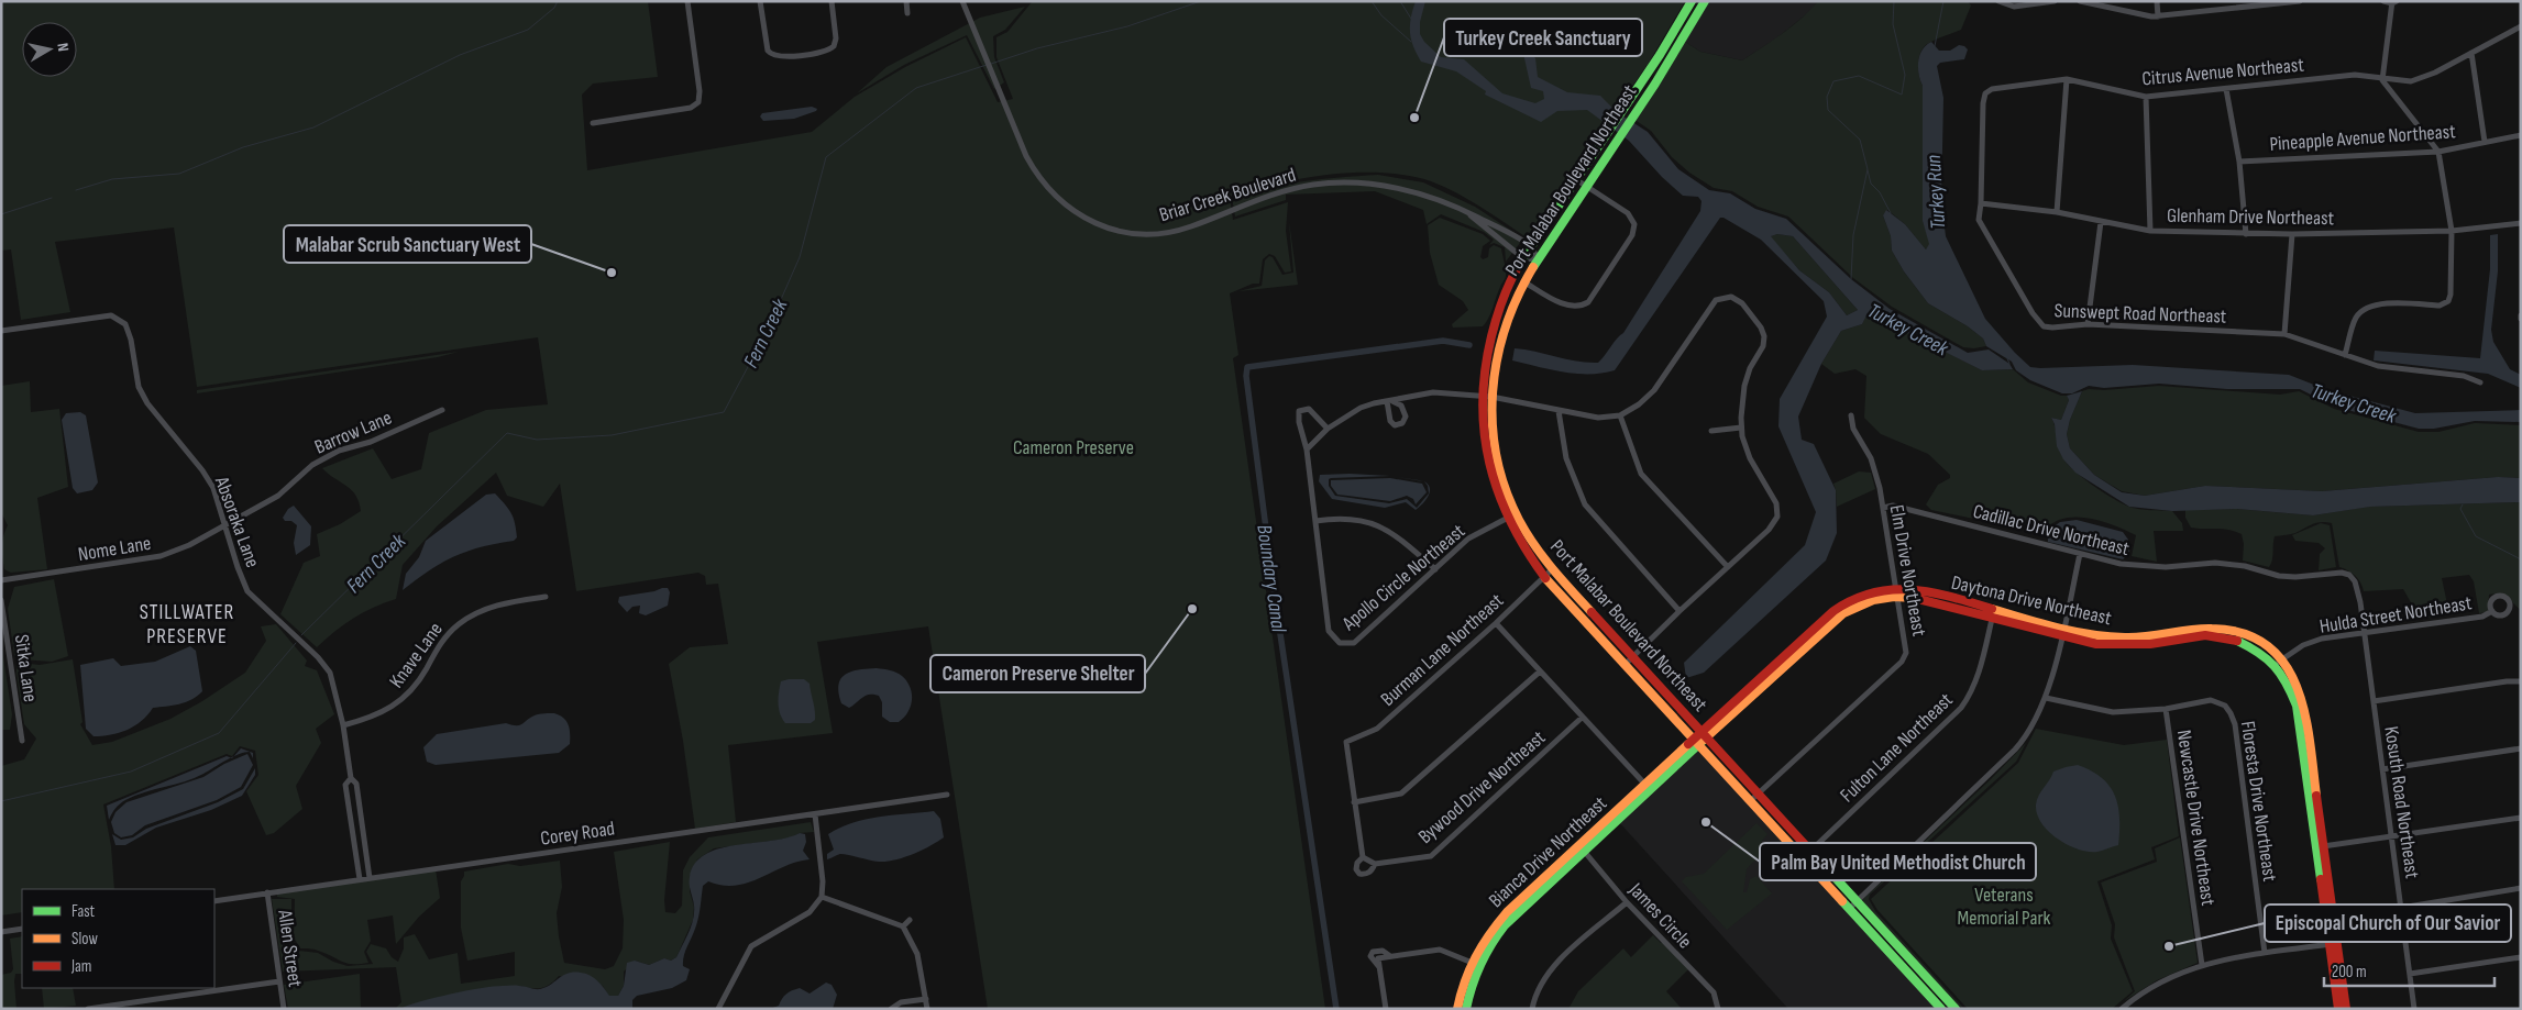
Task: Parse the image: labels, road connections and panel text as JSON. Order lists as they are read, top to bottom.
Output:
{
  "streets": {
    "street": [
      "Citrus Avenue Northeast",
      "Pineapple Avenue Northeast",
      "Port Malabar Boulevard Northeast",
      "Briar Creek Boulevard",
      "Glenham Drive Northeast",
      "Sunswept Road Northeast",
      "Barrow Lane",
      "Absoraka Lane",
      "Cadillac Drive Northeast",
      "Nome Lane",
      "Elm Drive Northeast",
      "Apollo Circle Northeast",
      "Daytona Drive Northeast",
      "Hulda Street Northeast",
      "Burman Lane Northeast",
      "Knave Lane",
      "Sitka Lane",
      "Fulton Lane Northeast",
      "Bywood Drive Northeast",
      "Floresta Drive Northeast",
      "Kosuth Road Northeast",
      "Newcastle Drive Northeast",
      "Corey Road",
      "Bianca Drive Northeast",
      "James Circle",
      "Allen Street"
    ]
  },
  "crossings": [
    ["Citrus Avenue Northeast", "Sunswept Road Northeast"],
    ["Port Malabar Boulevard Northeast", "Briar Creek Boulevard"],
    ["Port Malabar Boulevard Northeast", "Elm Drive Northeast"],
    ["Port Malabar Boulevard Northeast", "Apollo Circle Northeast"],
    ["Port Malabar Boulevard Northeast", "Daytona Drive Northeast"],
    ["Port Malabar Boulevard Northeast", "Burman Lane Northeast"],
    ["Port Malabar Boulevard Northeast", "Fulton Lane Northeast"],
    ["Port Malabar Boulevard Northeast", "Bianca Drive Northeast"],
    ["Glenham Drive Northeast", "Sunswept Road Northeast"],
    ["Barrow Lane", "Absoraka Lane"],
    ["Barrow Lane", "Nome Lane"],
    ["Absoraka Lane", "Nome Lane"],
    ["Absoraka Lane", "Knave Lane"],
    ["Absoraka Lane", "Corey Road"],
    ["Cadillac Drive Northeast", "Elm Drive Northeast"],
    ["Cadillac Drive Northeast", "Hulda Street Northeast"],
    ["Cadillac Drive Northeast", "Kosuth Road Northeast"],
    ["Elm Drive Northeast", "Daytona Drive Northeast"],
    ["Daytona Drive Northeast", "Hulda Street Northeast"],
    ["Daytona Drive Northeast", "Fulton Lane Northeast"],
    ["Daytona Drive Northeast", "Bianca Drive Northeast"],
    ["Hulda Street Northeast", "Kosuth Road Northeast"],
    ["Floresta Drive Northeast", "Newcastle Drive Northeast"],
    ["Corey Road", "Allen Street"],
    ["Bianca Drive Northeast", "James Circle"]
  ],
  "districts": ["STILLWATER PRESERVE"],
  "water": [
    "Turkey Run",
    "Turkey Creek",
    "Fern Creek",
    "Boundary Canal"
  ],
  "parks": ["Cameron Preserve", "Veterans Memorial Park"],
  "places": [
    "Turkey Creek Sanctuary",
    "Malabar Scrub Sanctuary West",
    "Cameron Preserve Shelter",
    "Palm Bay United Methodist Church",
    "Episcopal Church of Our Savior"
  ],
  "legend": ["Fast", "Slow", "Jam"],
  "scale_bar": "200 m",
  "north": "right"
}
